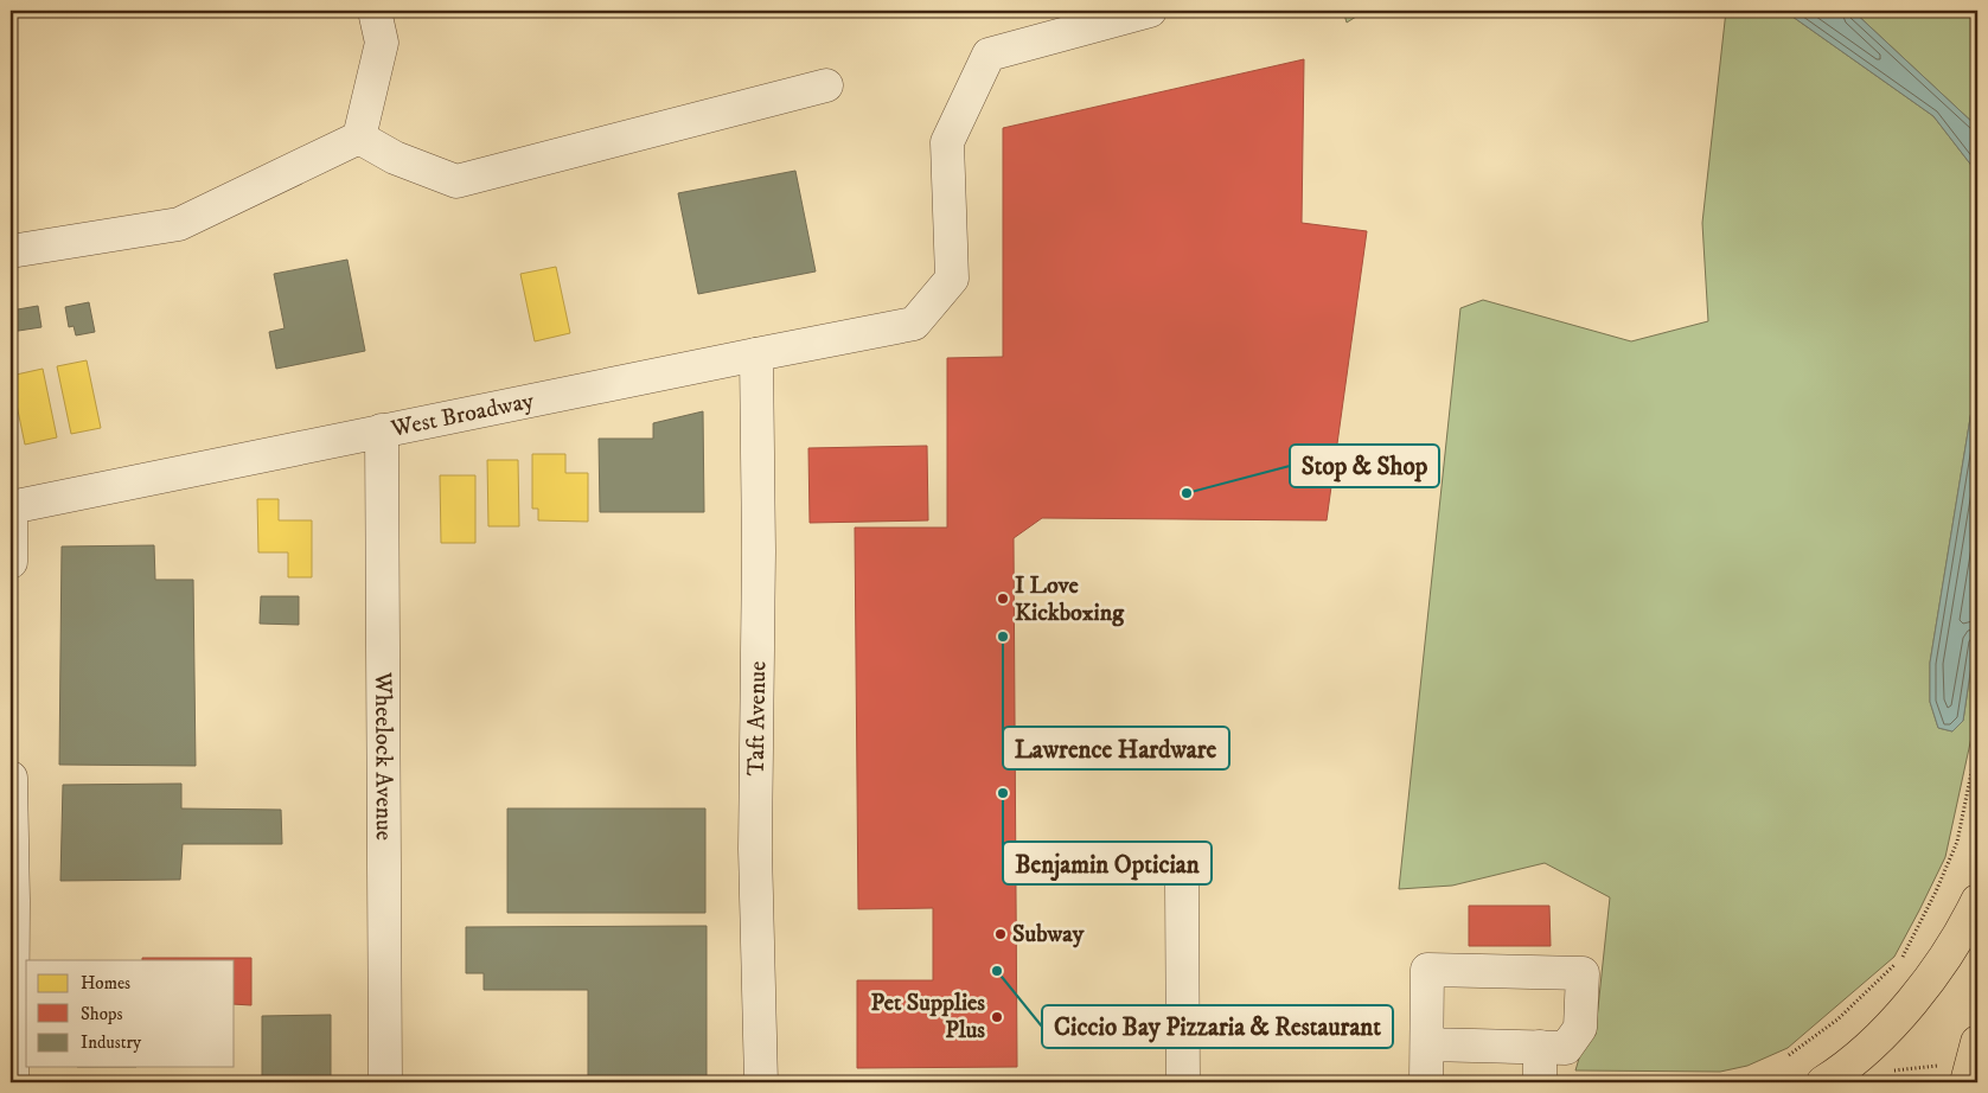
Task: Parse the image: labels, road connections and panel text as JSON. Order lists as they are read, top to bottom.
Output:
{
  "streets": {
    "street": ["West Broadway", "Taft Avenue", "Wheelock Avenue"]
  },
  "crossings": [
    ["West Broadway", "Taft Avenue"],
    ["West Broadway", "Wheelock Avenue"]
  ],
  "places": [
    "Stop & Shop",
    "I Love Kickboxing",
    "Lawrence Hardware",
    "Benjamin Optician",
    "Subway",
    "Ciccio Bay Pizzaria & Restaurant",
    "Pet Supplies Plus"
  ],
  "legend": ["Homes", "Shops", "Industry"]
}
